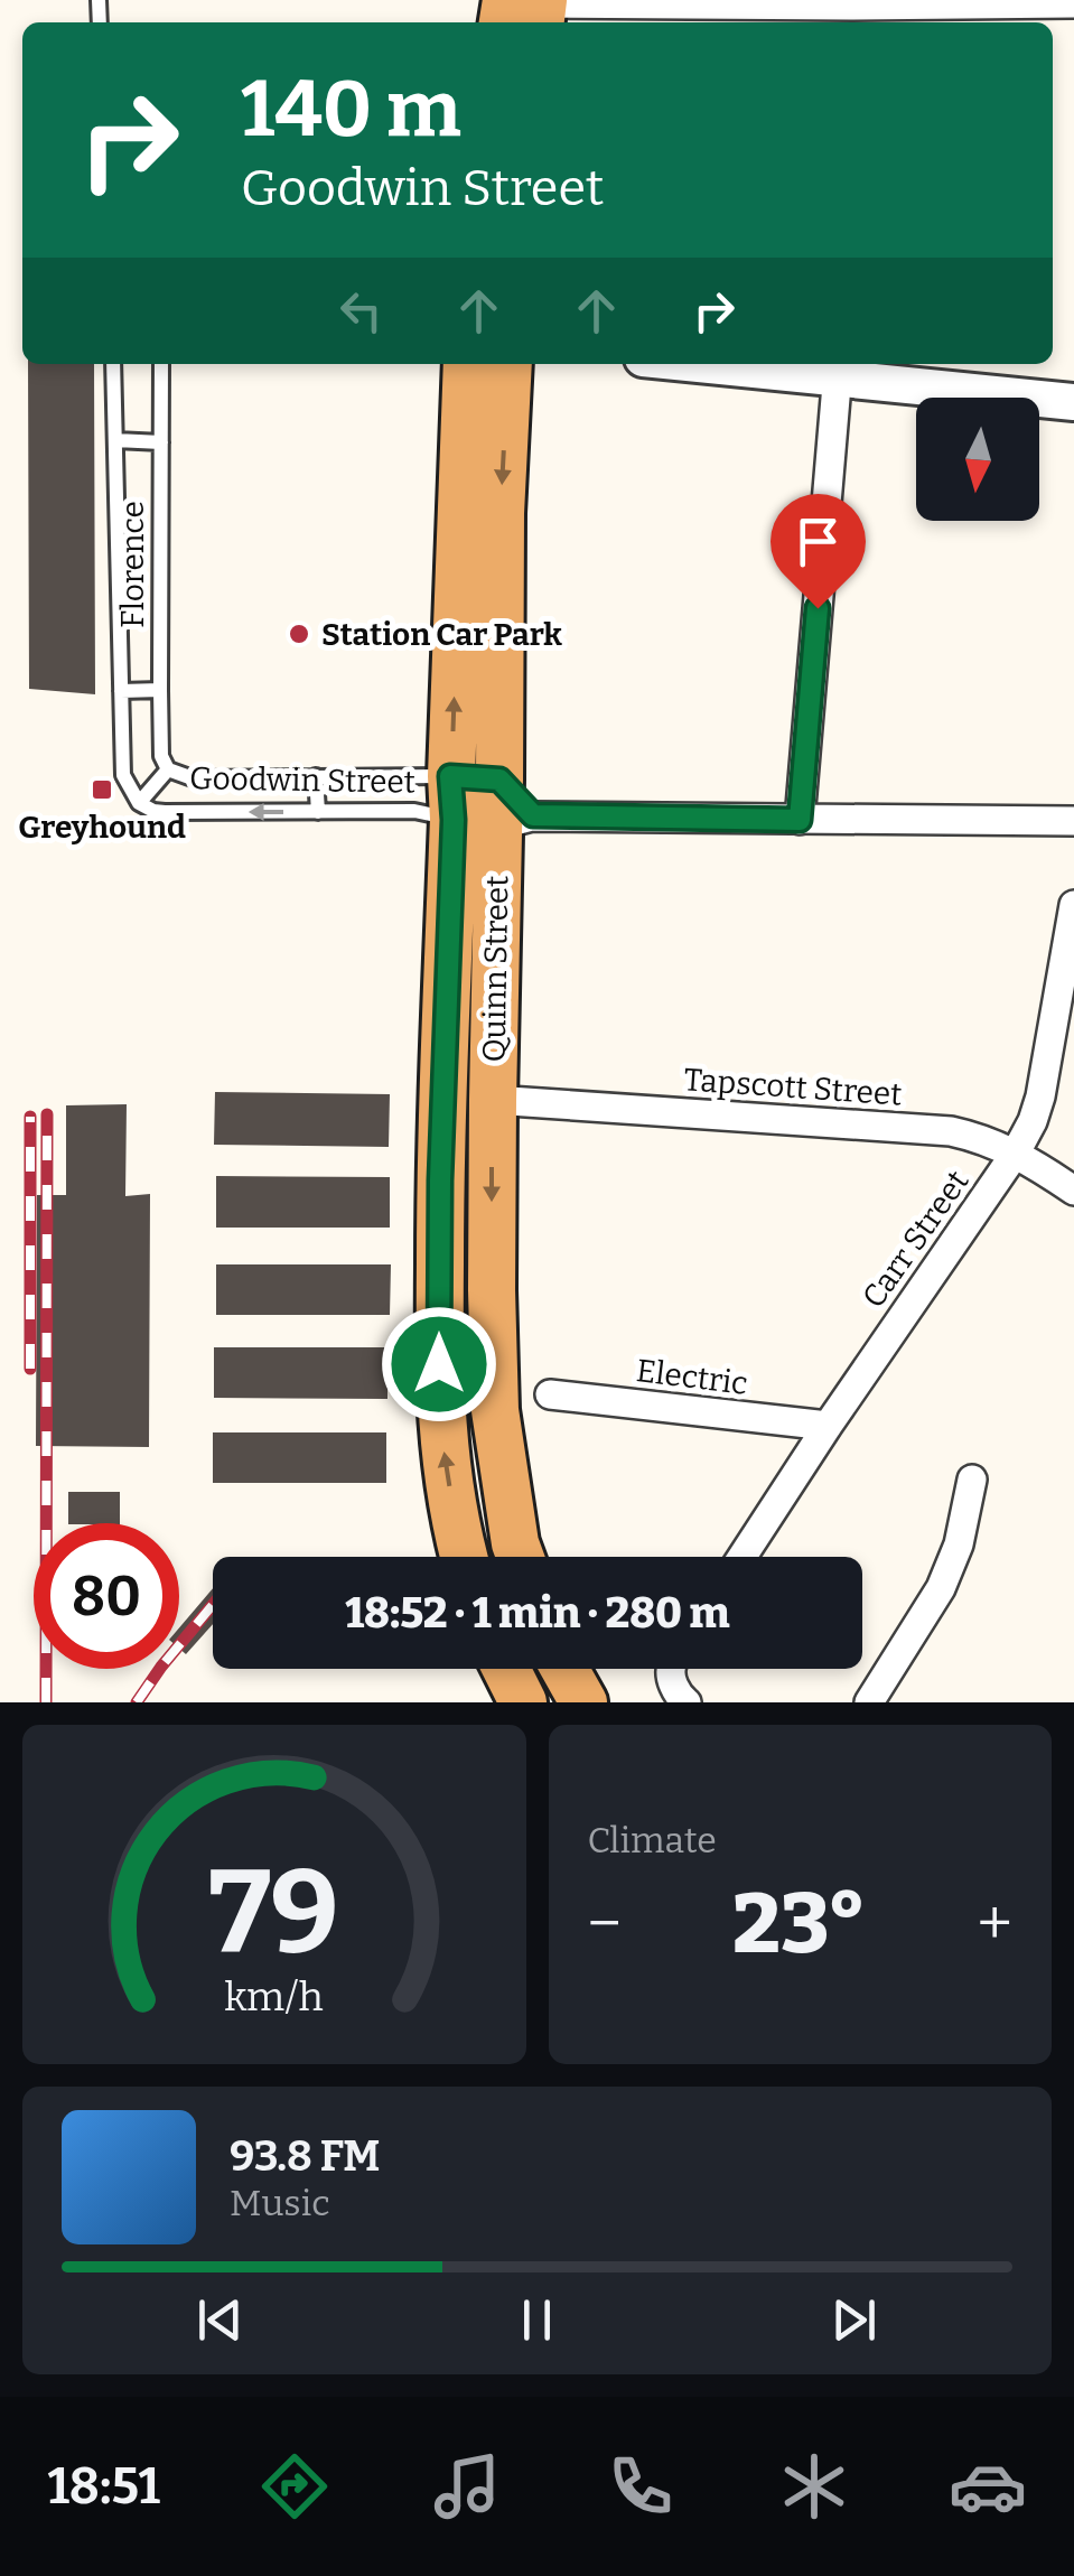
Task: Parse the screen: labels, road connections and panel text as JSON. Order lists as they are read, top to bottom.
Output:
{
  "streets": {
    "highway": ["Quinn Street"],
    "street": [
      "Goodwin Street",
      "Tapscott Street",
      "Carr Street",
      "Electric"
    ],
    "lane": ["Florence"]
  },
  "crossings": [
    ["Goodwin Street", "Quinn Street"],
    ["Quinn Street", "Tapscott Street"],
    ["Tapscott Street", "Carr Street"],
    ["Carr Street", "Electric"]
  ],
  "places": {
    "other": ["Station Car Park"],
    "transit": ["Greyhound"]
  },
  "north": "bottom",
  "page": {
    "turn": ["140 m", "Goodwin Street"],
    "limit": "80",
    "trip": "18:52 · 1 min · 280 m",
    "tile": "Climate",
    "heat": ["−", "23°", "+"],
    "song": ["93.8 FM", "Music"],
    "tabs": "18:51",
    "gauge": ["79", "km/h"]
  }
}
